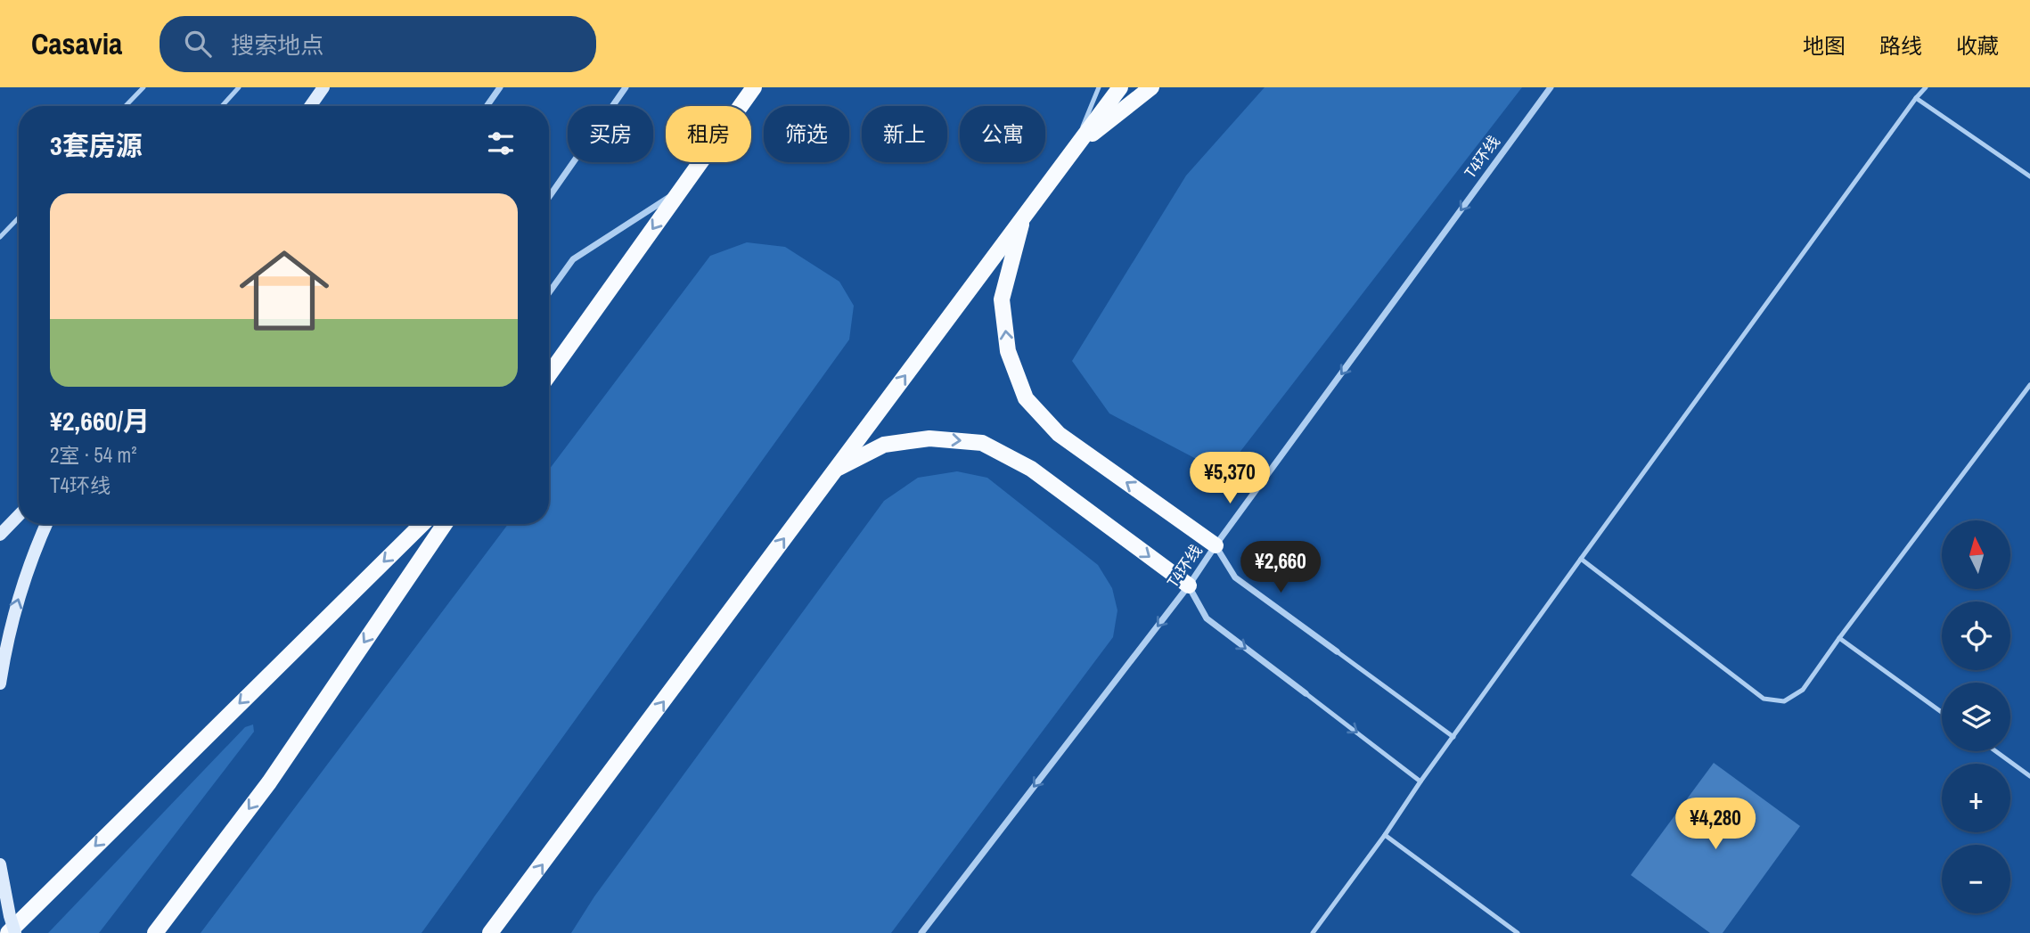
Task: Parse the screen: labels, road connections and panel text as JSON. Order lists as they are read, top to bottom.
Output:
{
  "streets": {
    "street": ["T4环线"]
  },
  "one_way": ["T4环线"],
  "north": "top",
  "page": {
    "header": "Casavia",
    "search": "搜索地点",
    "nav": ["地图", "路线", "收藏"],
    "chip": [
      "买房",
      "租房",
      "筛选",
      "新上",
      "公寓"
    ],
    "heading": "3套房源",
    "list": [
      {
        "name": "¥2,660/月",
        "note": "2室 · 54 m² · T4环线"
      }
    ],
    "price": ["¥5,370", "¥2,660", "¥4,280"],
    "map_buttons": ["+", "−"]
  }
}
